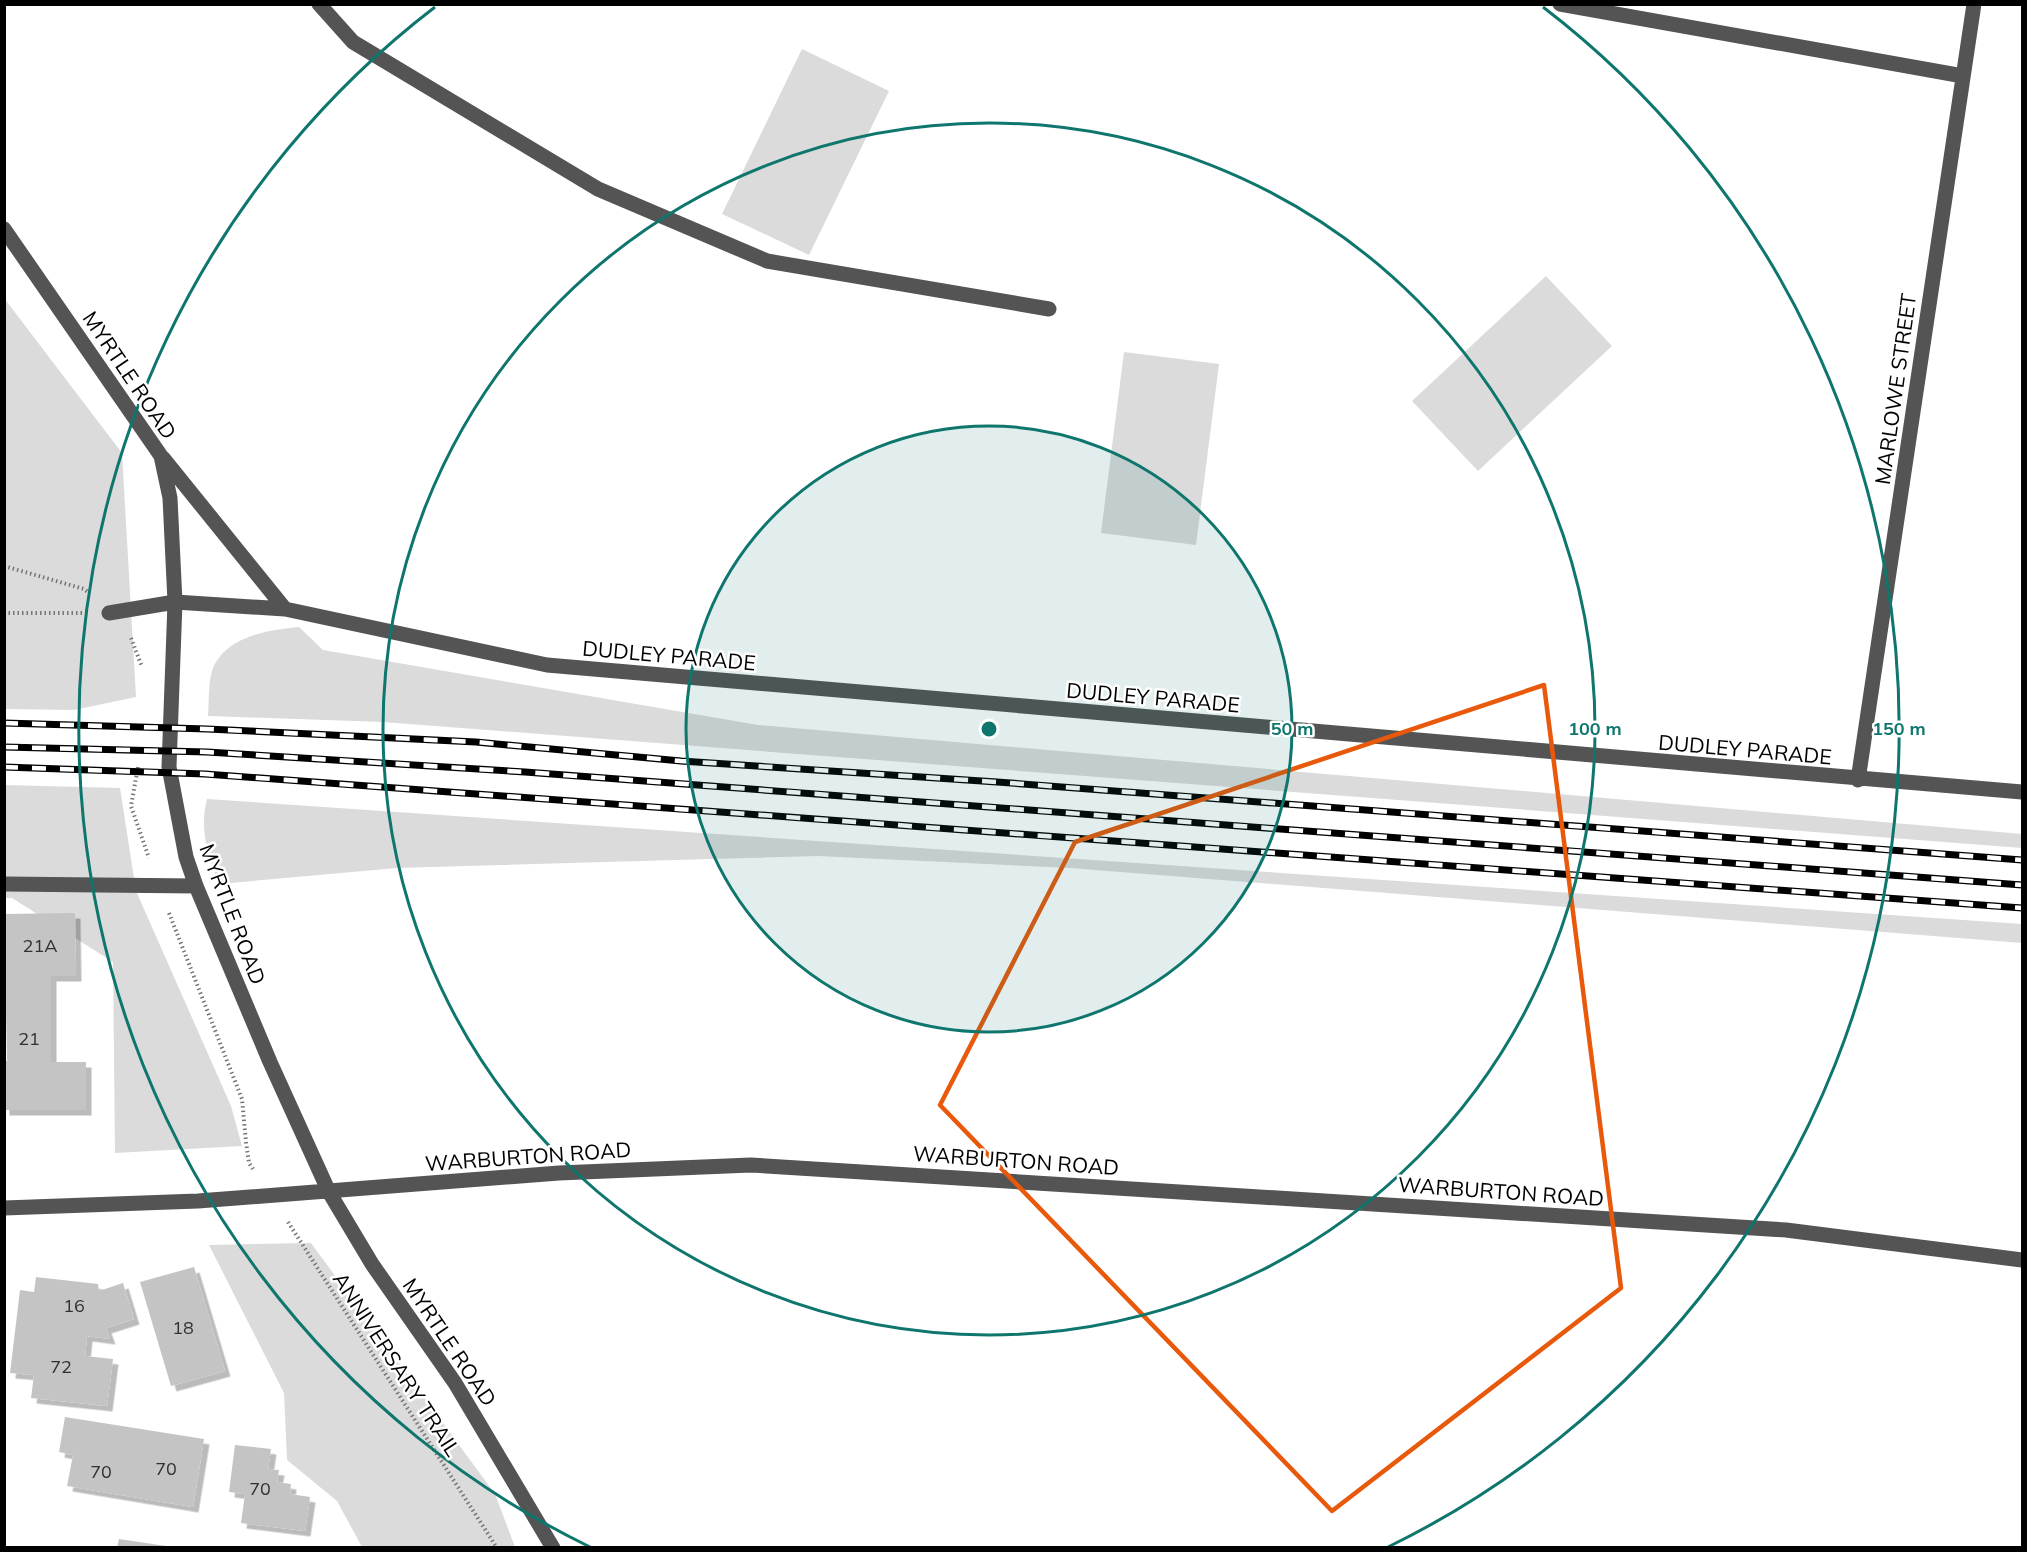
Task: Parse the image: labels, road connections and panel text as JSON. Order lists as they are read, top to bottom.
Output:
{
  "streets": {
    "street": [
      "MYRTLE ROAD",
      "MARLOWE STREET",
      "DUDLEY PARADE",
      "WARBURTON ROAD"
    ],
    "path": ["ANNIVERSARY TRAIL"]
  },
  "crossings": [
    ["MYRTLE ROAD", "DUDLEY PARADE"],
    ["MYRTLE ROAD", "WARBURTON ROAD"],
    ["MARLOWE STREET", "DUDLEY PARADE"],
    ["WARBURTON ROAD", "ANNIVERSARY TRAIL"]
  ],
  "house_numbers": [
    "21A",
    "21",
    "16",
    "18",
    "72",
    "70",
    "70",
    "70"
  ],
  "rings": ["50 m", "100 m", "150 m"]
}
